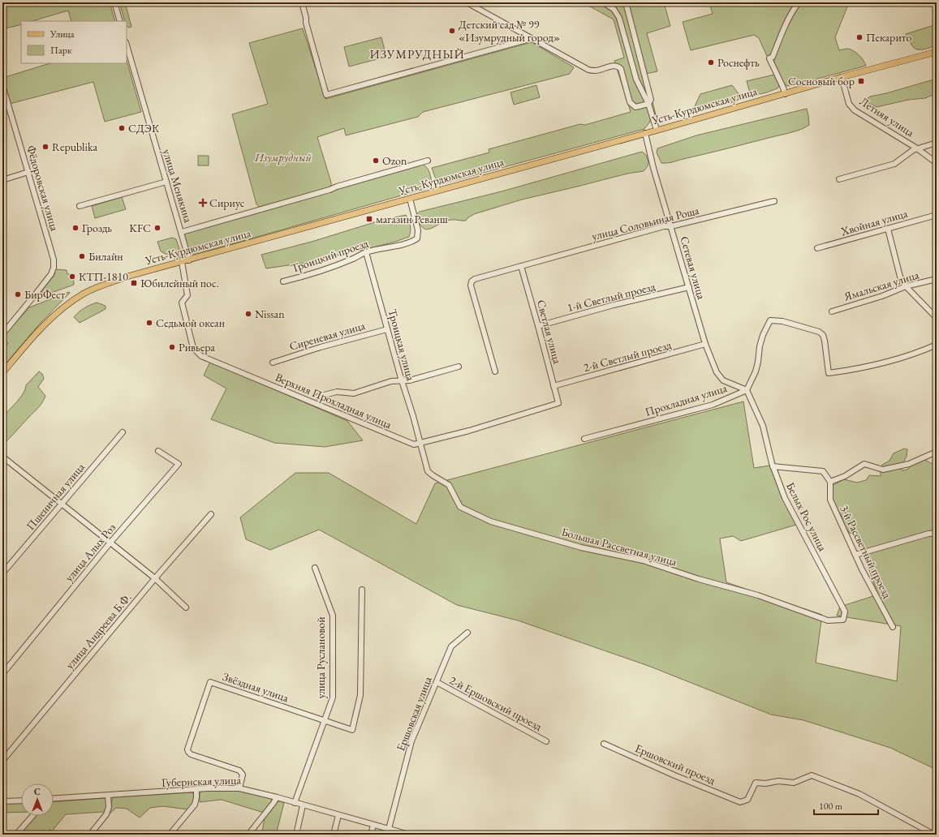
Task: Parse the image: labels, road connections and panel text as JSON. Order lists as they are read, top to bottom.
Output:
{
  "streets": {
    "main road": ["Усть-Курдюмская улица"],
    "street": [
      "Летняя улица",
      "улица Менякина",
      "Фёдоровская улица",
      "Хвойная улица",
      "улица Соловьиная Роща",
      "Троицкий проезд",
      "Сетевая улица",
      "Ямальская улица",
      "1-й Светлый проезд",
      "Светлая улица",
      "Сиреневая улица",
      "Троицкая улица",
      "2-й Светлый проезд",
      "Прохладная улица",
      "Верхняя Прохладная улица",
      "Пшеничная улица",
      "Белых Рос улица",
      "Большая Рассветная улица",
      "3-й Рассветный проезд",
      "улица Алых Роз",
      "улица Андреева Б.Ф.",
      "улица Руслановой",
      "Звёздная улица",
      "2-й Ершовский проезд",
      "Ершовская улица",
      "Ершовский проезд",
      "Губернская улица"
    ]
  },
  "crossings": [
    ["Усть-Курдюмская улица", "Летняя улица"],
    ["Усть-Курдюмская улица", "улица Менякина"],
    ["Усть-Курдюмская улица", "Троицкий проезд"],
    ["Усть-Курдюмская улица", "Сетевая улица"],
    ["Усть-Курдюмская улица", "Верхняя Прохладная улица"],
    ["улица Соловьиная Роща", "Сетевая улица"],
    ["улица Соловьиная Роща", "Светлая улица"],
    ["Троицкий проезд", "Троицкая улица"],
    ["Сетевая улица", "1-й Светлый проезд"],
    ["Сетевая улица", "2-й Светлый проезд"],
    ["Сетевая улица", "Прохладная улица"],
    ["Сетевая улица", "Белых Рос улица"],
    ["1-й Светлый проезд", "Светлая улица"],
    ["Светлая улица", "2-й Светлый проезд"],
    ["Светлая улица", "Верхняя Прохладная улица"],
    ["Сиреневая улица", "Троицкая улица"],
    ["Троицкая улица", "Верхняя Прохладная улица"],
    ["Троицкая улица", "Большая Рассветная улица"],
    ["Прохладная улица", "Белых Рос улица"],
    ["Верхняя Прохладная улица", "Большая Рассветная улица"],
    ["Белых Рос улица", "Большая Рассветная улица"],
    ["улица Руслановой", "Звёздная улица"],
    ["улица Руслановой", "Губернская улица"],
    ["Звёздная улица", "Губернская улица"],
    ["2-й Ершовский проезд", "Ершовская улица"],
    ["Ершовская улица", "Губернская улица"]
  ],
  "districts": ["ИЗУМРУДНЫЙ"],
  "parks": ["Изумрудный"],
  "places": {
    "other": [
      "Детский сад № 99 «Изумрудный город»",
      "Пекарито",
      "Роснефть",
      "СДЭК",
      "Republika",
      "Ozon",
      "Гроздь",
      "KFC",
      "Билайн",
      "КТП-1810",
      "БирФест",
      "Nissan",
      "Седьмой океан",
      "Ривьера"
    ],
    "transit": ["Сосновый бор", "магазин Реванш", "Юбилейный пос."],
    "health": ["Сириус"]
  },
  "legend": ["Улица", "Парк"],
  "scale_bar": "100 m",
  "north": "top"
}
